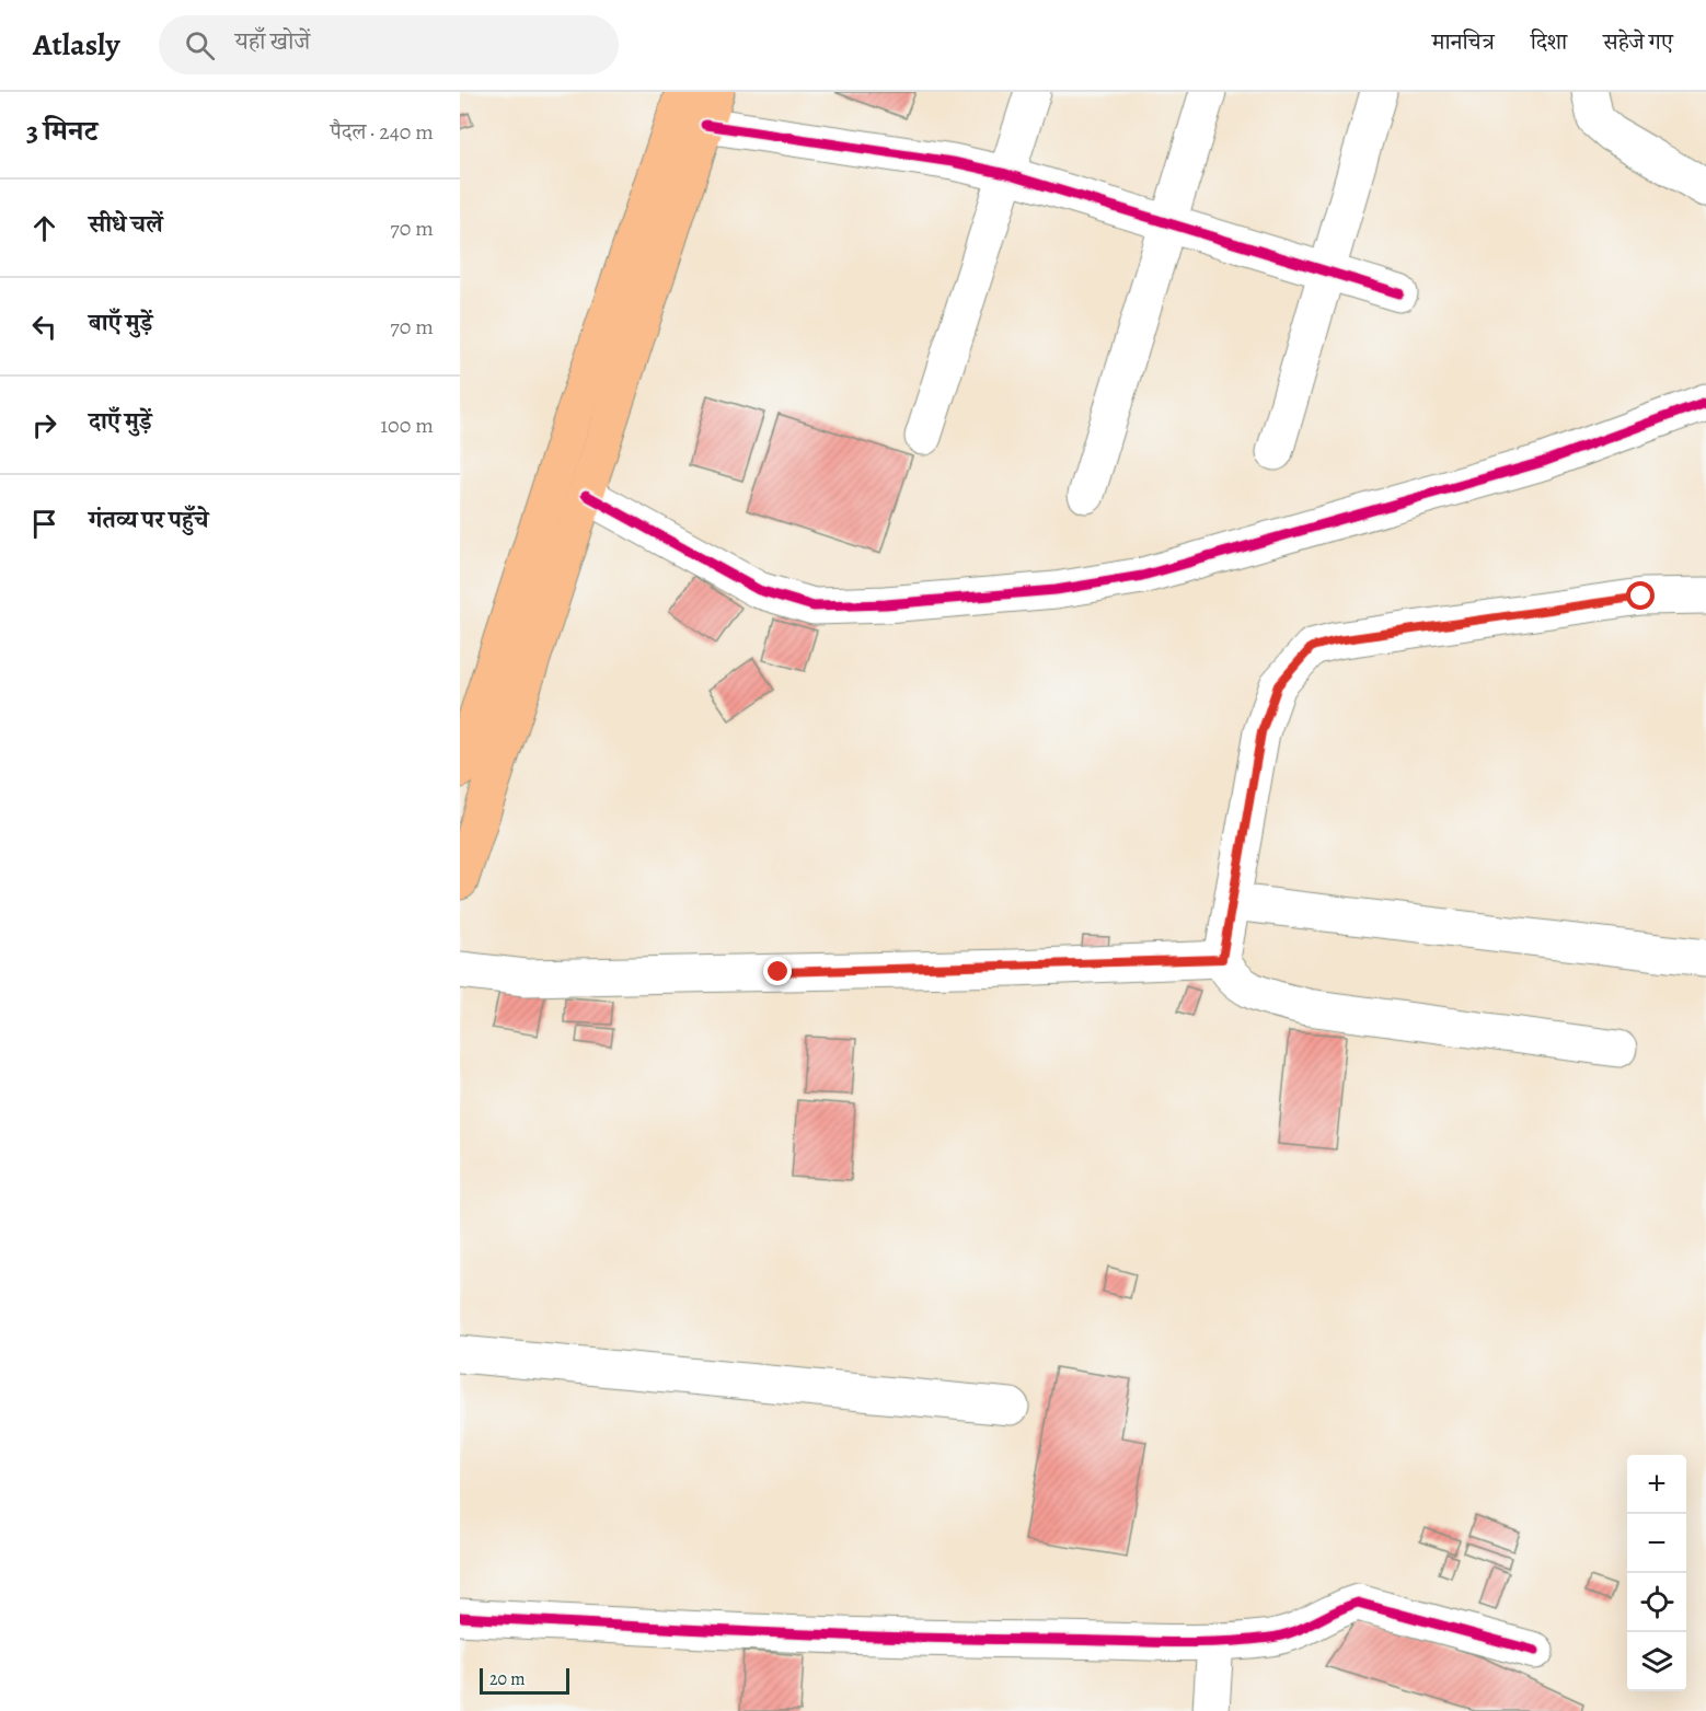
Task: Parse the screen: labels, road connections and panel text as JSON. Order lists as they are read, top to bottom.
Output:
{
  "scale_bar": "20 m",
  "page": {
    "header": "Atlasly",
    "search": "यहाँ खोजें",
    "nav": ["मानचित्र", "दिशा", "सहेजे गए"],
    "heading": ["3 मिनट", "पैदल · 240 m"],
    "list": [
      ["सीधे चलें", "70 m"],
      ["बाएँ मुड़ें", "70 m"],
      ["दाएँ मुड़ें", "100 m"],
      "गंतव्य पर पहुँचे"
    ],
    "map_buttons": ["+", "−"],
    "scale": "20 m"
  }
}
